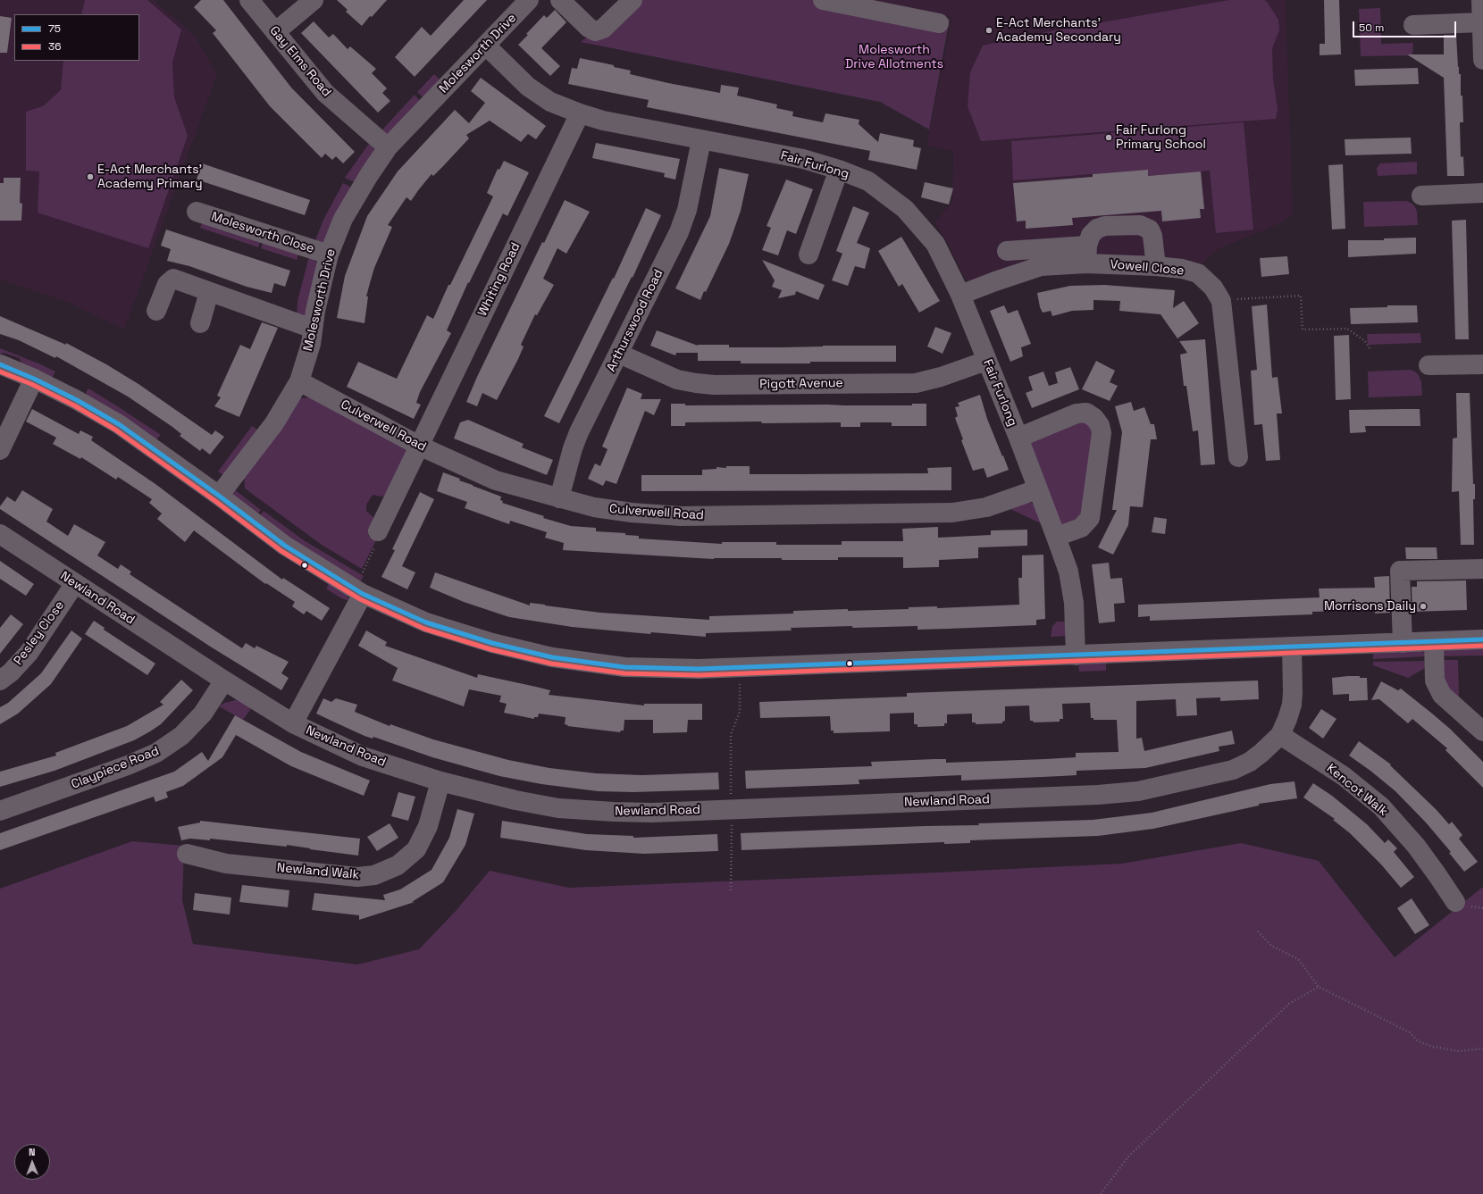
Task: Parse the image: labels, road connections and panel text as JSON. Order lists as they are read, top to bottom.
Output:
{
  "streets": {
    "street": [
      "Molesworth Drive",
      "Gay Elms Road",
      "Fair Furlong",
      "Molesworth Close",
      "Vowell Close",
      "Whiting Road",
      "Arthurswood Road",
      "Pigott Avenue",
      "Culverwell Road",
      "Newland Road",
      "Pesley Close",
      "Claypiece Road",
      "Kencot Walk",
      "Newland Walk"
    ]
  },
  "crossings": [
    ["Molesworth Drive", "Gay Elms Road"],
    ["Molesworth Drive", "Fair Furlong"],
    ["Molesworth Drive", "Molesworth Close"],
    ["Molesworth Drive", "Culverwell Road"],
    ["Fair Furlong", "Vowell Close"],
    ["Fair Furlong", "Whiting Road"],
    ["Fair Furlong", "Arthurswood Road"],
    ["Fair Furlong", "Pigott Avenue"],
    ["Fair Furlong", "Culverwell Road"],
    ["Whiting Road", "Culverwell Road"],
    ["Arthurswood Road", "Pigott Avenue"],
    ["Arthurswood Road", "Culverwell Road"],
    ["Newland Road", "Pesley Close"],
    ["Newland Road", "Claypiece Road"],
    ["Newland Road", "Kencot Walk"],
    ["Newland Road", "Newland Walk"]
  ],
  "parks": ["Molesworth Drive Allotments"],
  "places": [
    "E-Act Merchants' Academy Secondary",
    "Fair Furlong Primary School",
    "E-Act Merchants' Academy Primary",
    "Morrisons Daily"
  ],
  "lines": ["transit line 75", "transit line 36"],
  "legend": ["75", "36"],
  "scale_bar": "50 m",
  "north": "top"
}
